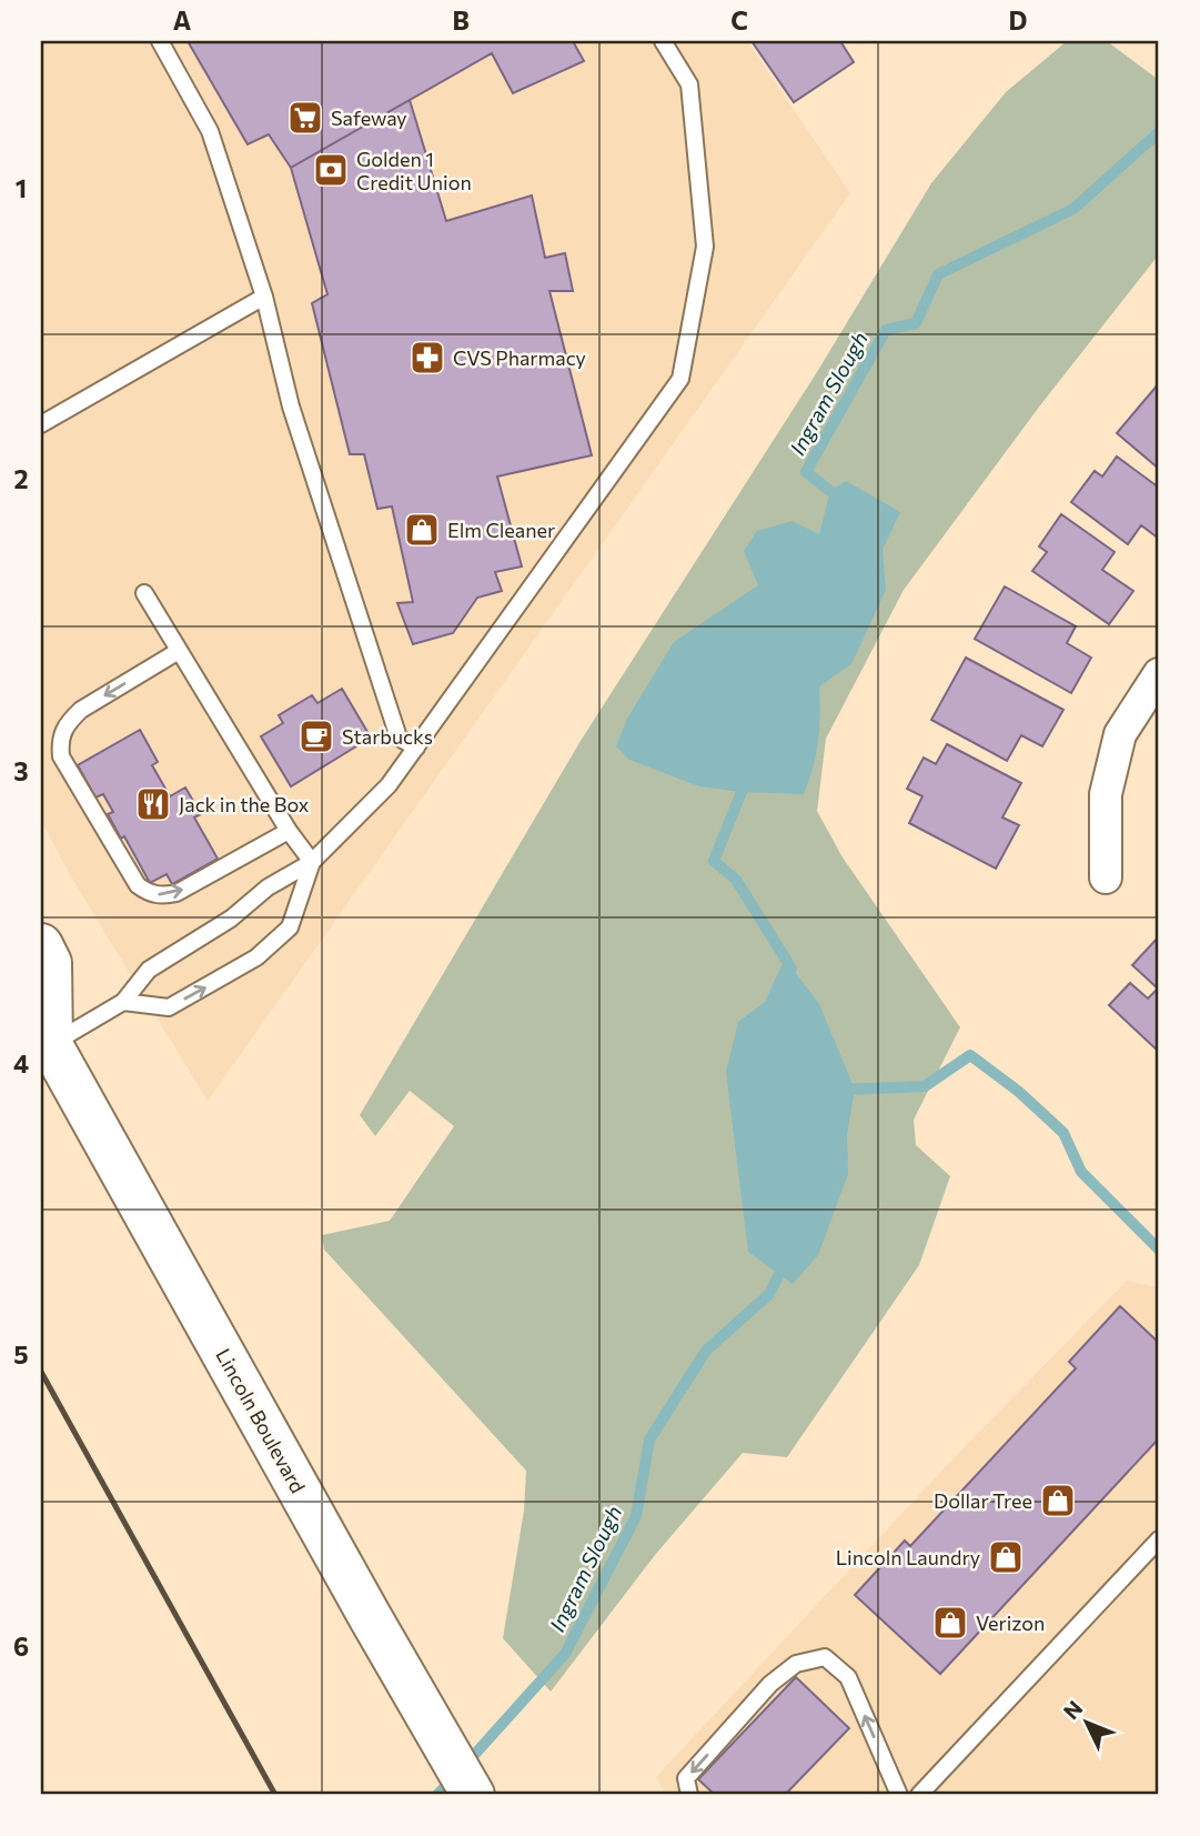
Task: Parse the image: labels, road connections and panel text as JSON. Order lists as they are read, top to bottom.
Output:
{
  "streets": {
    "main road": ["Lincoln Boulevard"]
  },
  "water": ["Ingram Slough"],
  "places": {
    "supermarket": ["Safeway"],
    "bank": ["Golden 1 Credit Union"],
    "pharmacy": ["CVS Pharmacy"],
    "shop": [
      "Elm Cleaner",
      "Dollar Tree",
      "Lincoln Laundry",
      "Verizon"
    ],
    "cafe": ["Starbucks"],
    "restaurant": ["Jack in the Box"]
  },
  "north": "top left",
  "grid": {
    "columns": [
      "A",
      "B",
      "C",
      "D"
    ],
    "rows": [
      "1",
      "2",
      "3",
      "4",
      "5",
      "6"
    ]
  }
}
